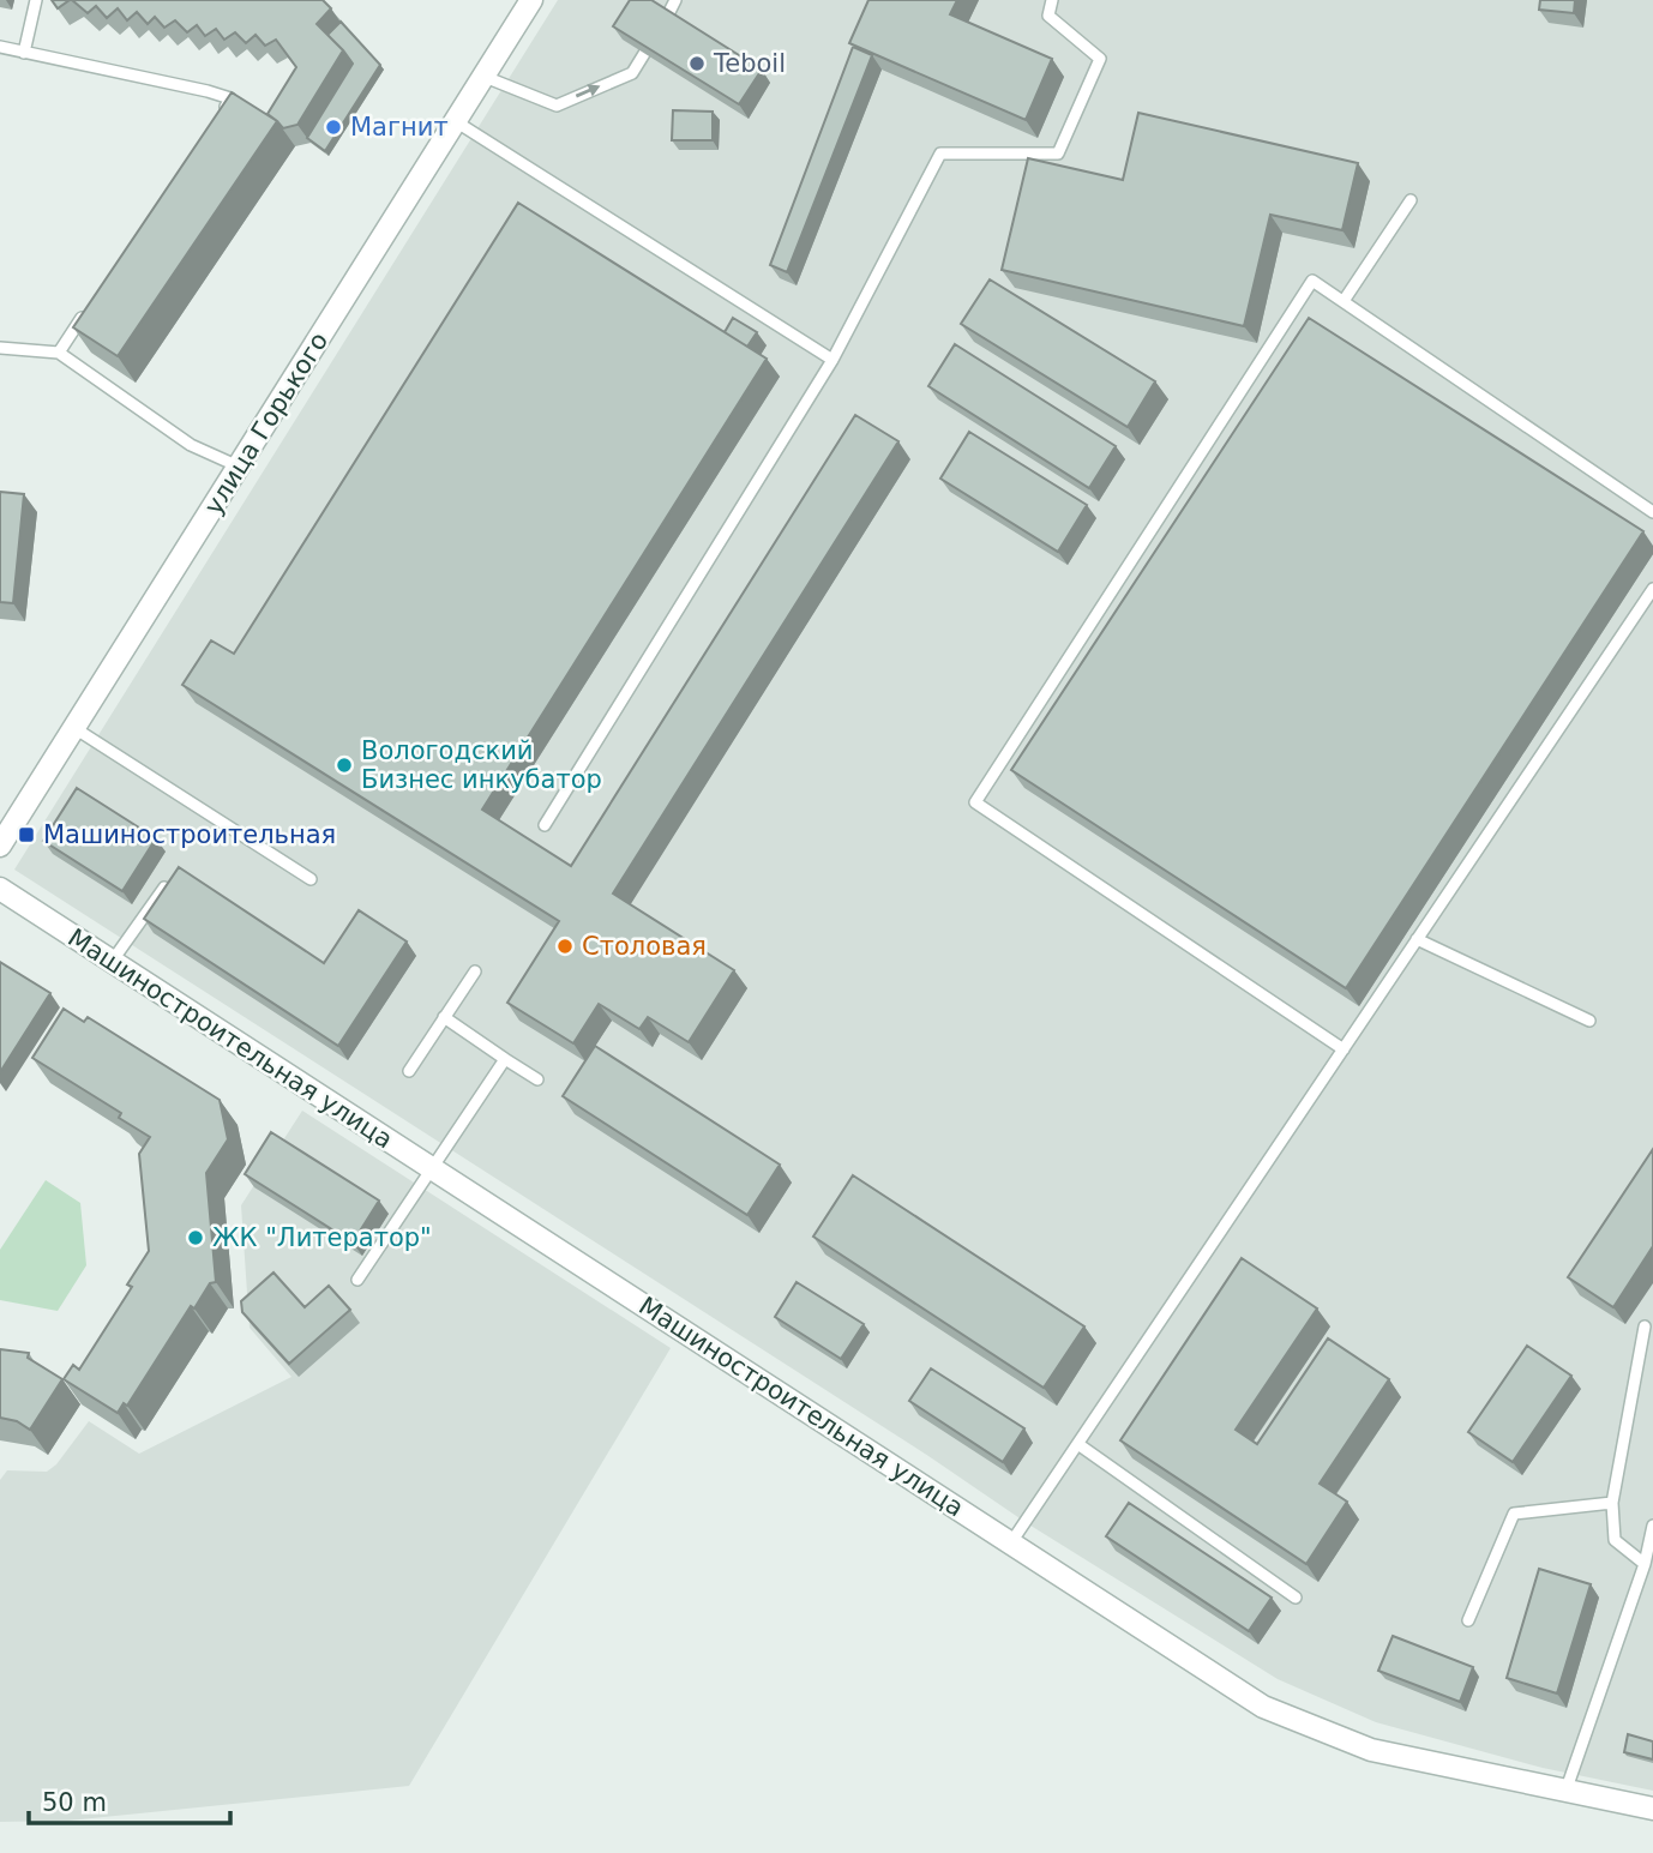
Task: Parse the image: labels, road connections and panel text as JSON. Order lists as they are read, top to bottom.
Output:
{
  "streets": {
    "street": ["улица Горького", "Машиностроительная улица"]
  },
  "places": {
    "other": [
      "Teboil",
      "Магнит",
      "Вологодский Бизнес инкубатор",
      "Столовая",
      "ЖК \"Литератор\""
    ],
    "transit": ["Машиностроительная"]
  },
  "scale_bar": "50 m"
}
